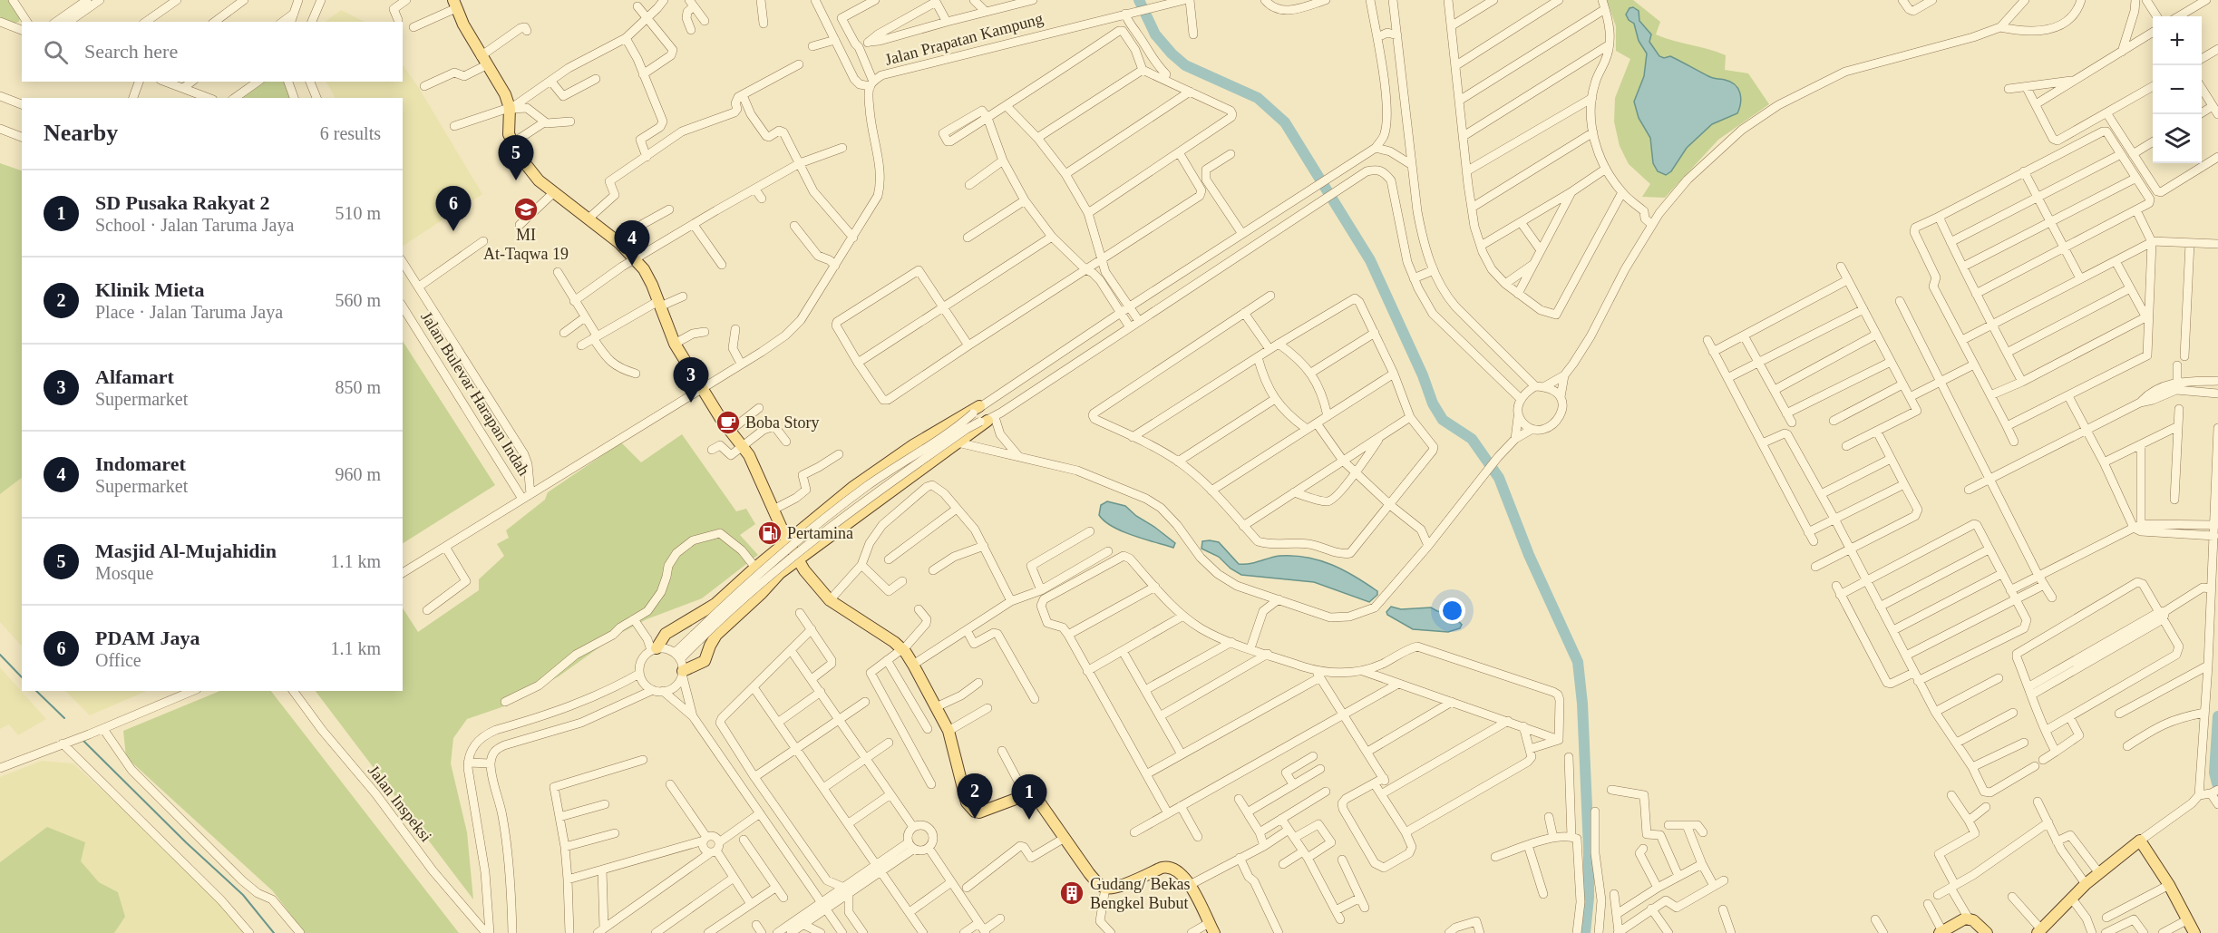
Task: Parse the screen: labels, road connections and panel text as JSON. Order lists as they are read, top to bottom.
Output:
{
  "streets": {
    "street": ["Jalan Prapatan Kampung", "Jalan Bulevar Harapan Indah", "Jalan Inspeksi"]
  },
  "crossings": [
    ["Jalan Prapatan Kampung", "Jalan Bulevar Harapan Indah"]
  ],
  "places": {
    "school or university": ["MI At-Taqwa 19"],
    "cafe": ["Boba Story"],
    "fuel station": ["Pertamina"],
    "building": ["Gudang/ Bekas Bengkel Bubut"]
  },
  "page": {
    "map_buttons": ["+", "−"],
    "search": "Search here",
    "heading": ["Nearby", "6 results"],
    "pins": [
      "5",
      "6",
      "4",
      "3",
      "2",
      "1"
    ],
    "list": [
      {
        "mark": "1",
        "name": "SD Pusaka Rakyat 2",
        "note": "School · Jalan Taruma Jaya",
        "value": "510 m"
      },
      {
        "mark": "2",
        "name": "Klinik Mieta",
        "note": "Place · Jalan Taruma Jaya",
        "value": "560 m"
      },
      {
        "mark": "3",
        "name": "Alfamart",
        "note": "Supermarket",
        "value": "850 m"
      },
      {
        "mark": "4",
        "name": "Indomaret",
        "note": "Supermarket",
        "value": "960 m"
      },
      {
        "mark": "5",
        "name": "Masjid Al-Mujahidin",
        "note": "Mosque",
        "value": "1.1 km"
      },
      {
        "mark": "6",
        "name": "PDAM Jaya",
        "note": "Office",
        "value": "1.1 km"
      }
    ]
  }
}
